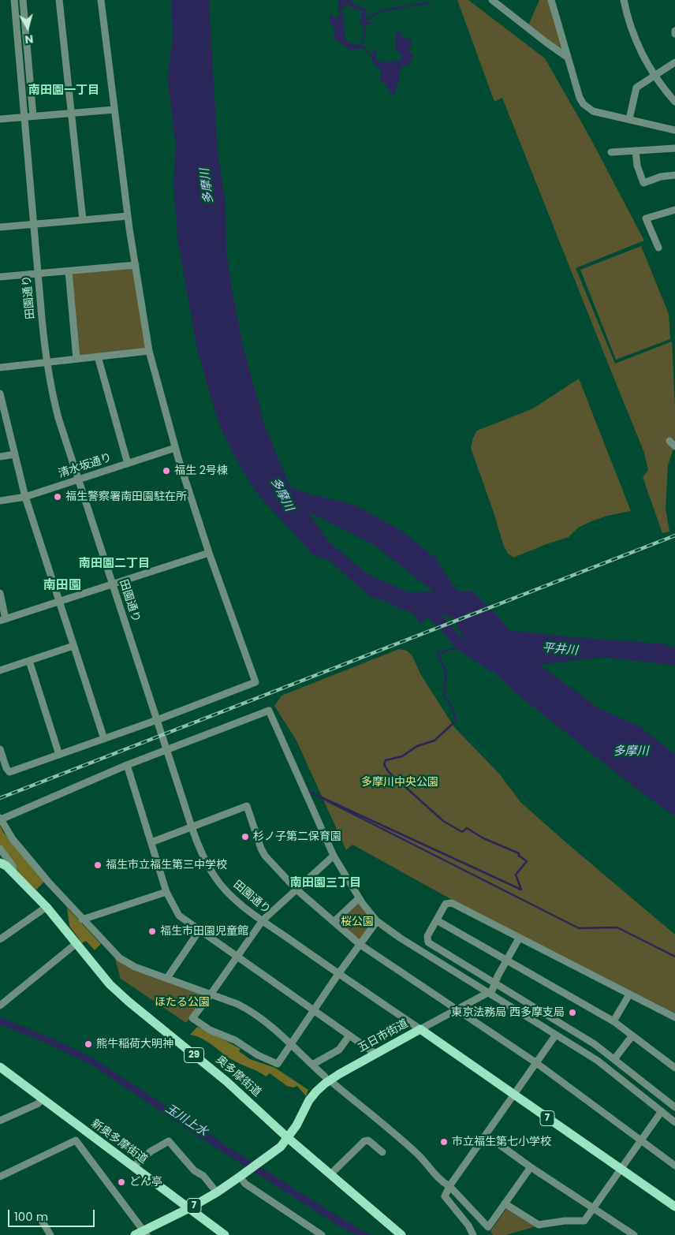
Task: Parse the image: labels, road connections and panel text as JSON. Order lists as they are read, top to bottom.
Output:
{
  "streets": {
    "main road": [
      "五日市街道",
      "29",
      "奥多摩街道",
      "7",
      "新奥多摩街道"
    ],
    "street": ["田園通り", "清水坂通り"]
  },
  "crossings": [
    ["田園通り", "清水坂通り"],
    ["田園通り", "五日市街道"],
    ["五日市街道", "奥多摩街道"],
    ["五日市街道", "新奥多摩街道"]
  ],
  "districts": [
    "南田園一丁目",
    "南田園二丁目",
    "南田園",
    "南田園三丁目"
  ],
  "water": ["多摩川", "平井川", "玉川上水"],
  "parks": ["多摩川中央公園", "桜公園", "ほたる公園"],
  "places": [
    "福生 2号棟",
    "福生警察署南田園駐在所",
    "杉ノ子第二保育園",
    "福生市立福生第三中学校",
    "福生市田園児童館",
    "東京法務局 西多摩支局",
    "熊牛稲荷大明神",
    "市立福生第七小学校",
    "どん亭"
  ],
  "scale_bar": "100 m",
  "north": "bottom"
}
